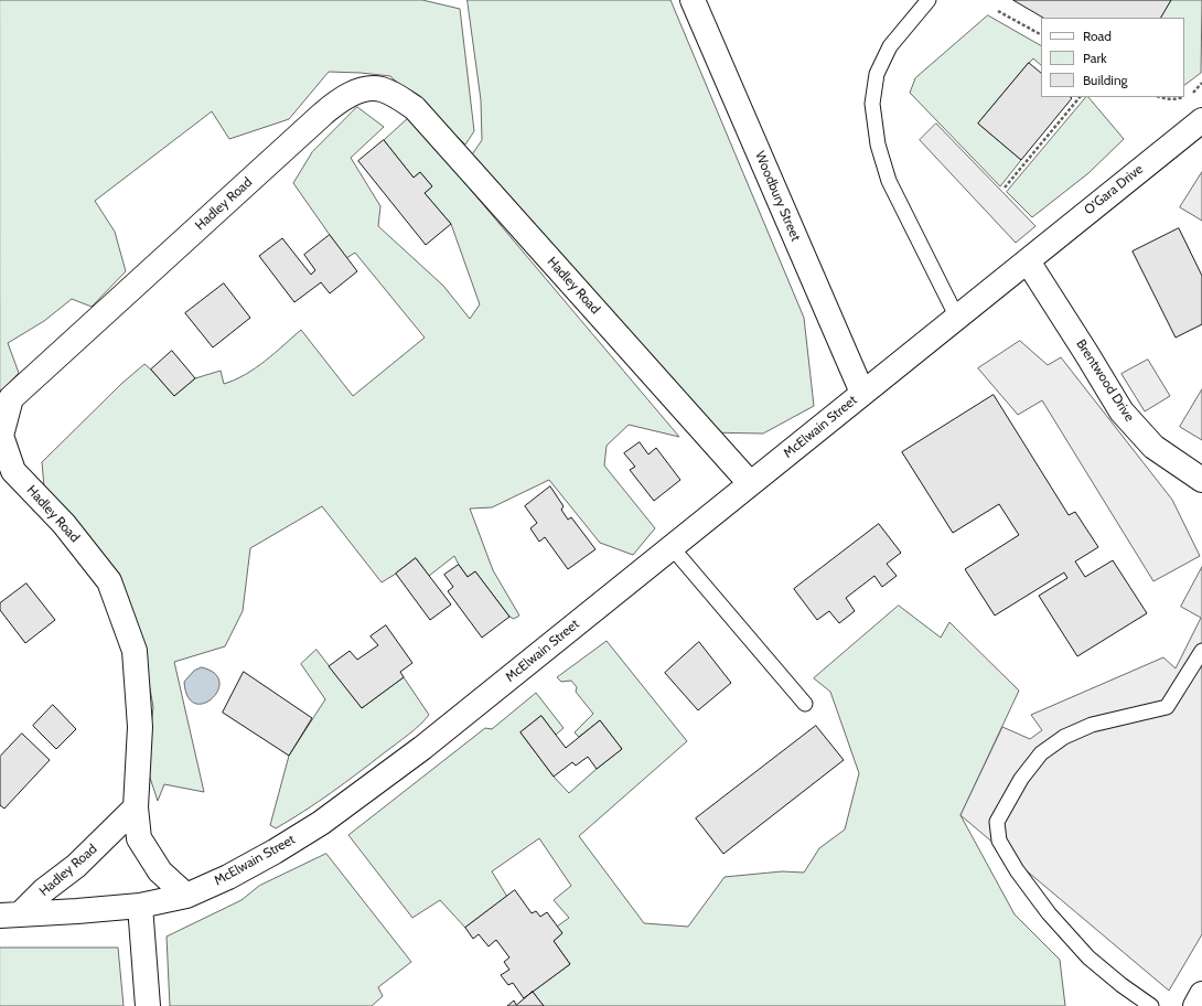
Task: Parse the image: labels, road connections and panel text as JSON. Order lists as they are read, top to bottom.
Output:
{
  "streets": {
    "street": [
      "O'Gara Drive",
      "Woodbury Street",
      "Hadley Road",
      "Brentwood Drive",
      "McElwain Street"
    ]
  },
  "crossings": [
    ["O'Gara Drive", "Brentwood Drive"],
    ["O'Gara Drive", "McElwain Street"],
    ["Woodbury Street", "McElwain Street"],
    ["Hadley Road", "McElwain Street"],
    ["Brentwood Drive", "McElwain Street"]
  ],
  "legend": ["Road", "Park", "Building"]
}
